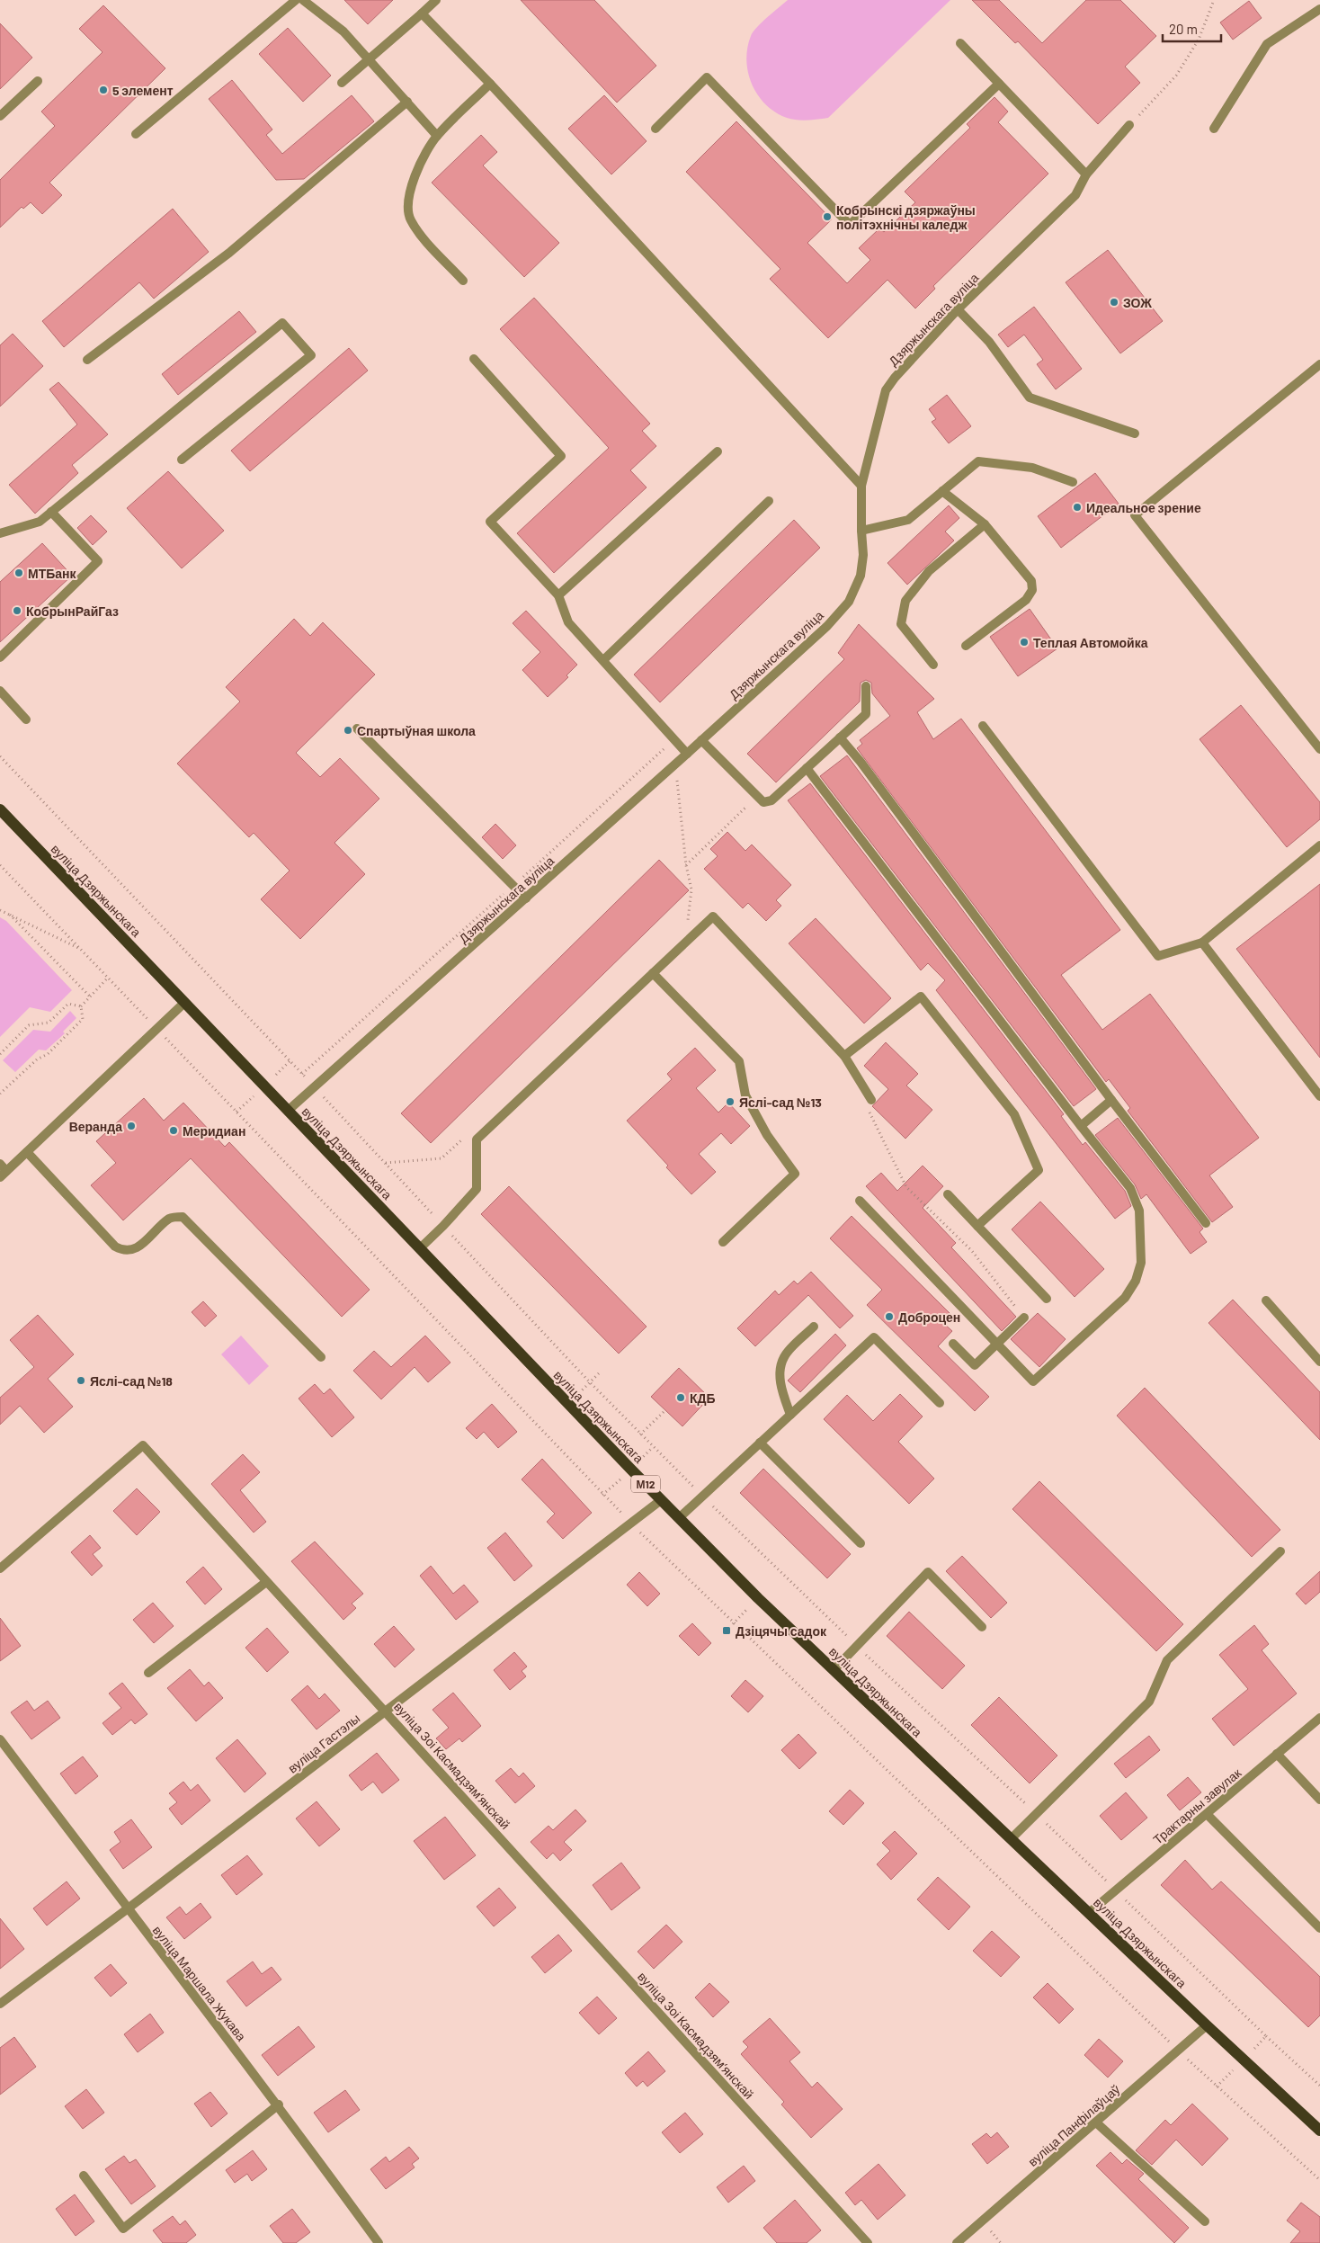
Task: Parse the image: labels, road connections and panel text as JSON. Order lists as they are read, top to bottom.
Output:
{
  "streets": {
    "main road": ["вуліца Дзяржынскага", "М12"],
    "street": [
      "Дзяржынскага вуліца",
      "вуліца Гастэлы",
      "вуліца Зоі Касмадзямʼянскай",
      "Трактарны завулак",
      "вуліца Маршала Жукава",
      "вуліца Панфілаўцаў"
    ]
  },
  "crossings": [
    ["Дзяржынскага вуліца", "вуліца Дзяржынскага"],
    ["вуліца Дзяржынскага", "вуліца Гастэлы"],
    ["вуліца Дзяржынскага", "Трактарны завулак"],
    ["вуліца Дзяржынскага", "вуліца Панфілаўцаў"],
    ["вуліца Гастэлы", "вуліца Зоі Касмадзямʼянскай"],
    ["вуліца Гастэлы", "вуліца Маршала Жукава"]
  ],
  "places": {
    "other": [
      "5 элемент",
      "Кобрынскі дзяржаўны політэхнічны каледж",
      "ЗОЖ",
      "Идеальное зрение",
      "МТБанк",
      "КобрынРайГаз",
      "Теплая Автомойка",
      "Спартыўная школа",
      "Яслі-сад №13",
      "Веранда",
      "Меридиан",
      "Доброцен",
      "Яслі-сад №18",
      "КДБ"
    ],
    "transit": ["Дзіцячы садок"]
  },
  "scale_bar": "20 m"
}
